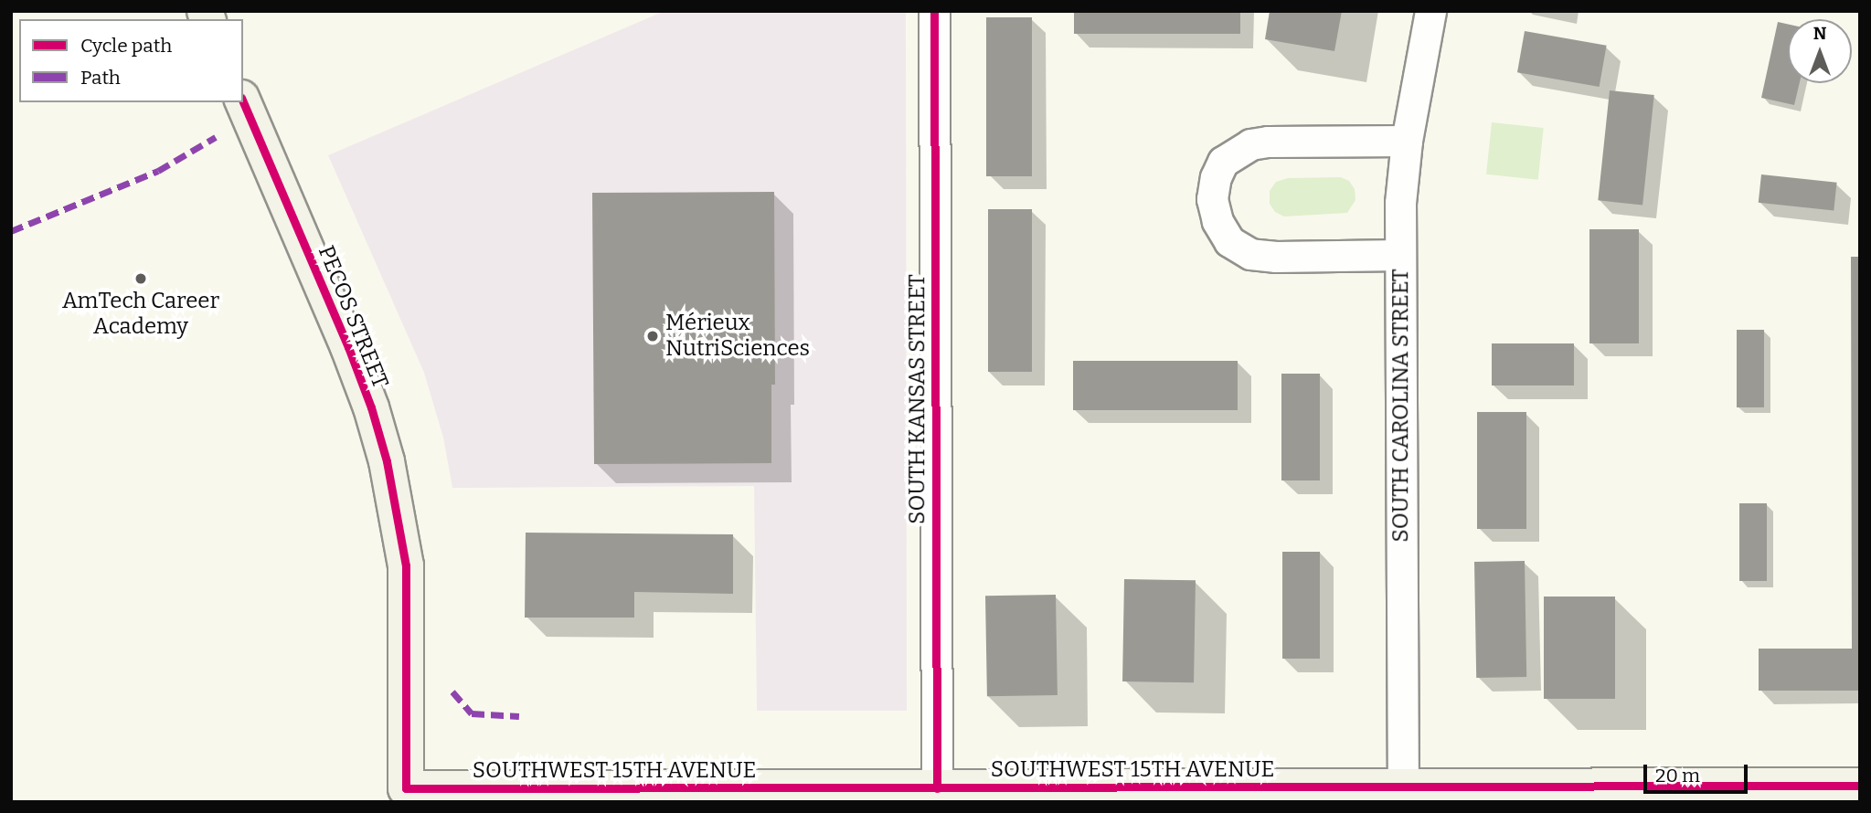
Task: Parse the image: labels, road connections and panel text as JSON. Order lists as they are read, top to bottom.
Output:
{
  "streets": {
    "main road": ["PECOS STREET", "SOUTHWEST 15TH AVENUE"],
    "street": ["SOUTH KANSAS STREET", "SOUTH CAROLINA STREET"]
  },
  "crossings": [
    ["PECOS STREET", "SOUTHWEST 15TH AVENUE"],
    ["SOUTH KANSAS STREET", "SOUTHWEST 15TH AVENUE"],
    ["SOUTH CAROLINA STREET", "SOUTHWEST 15TH AVENUE"]
  ],
  "places": ["AmTech Career Academy", "Mérieux NutriSciences"],
  "legend": ["Cycle path", "Path"],
  "scale_bar": "20 m",
  "north": "top"
}
